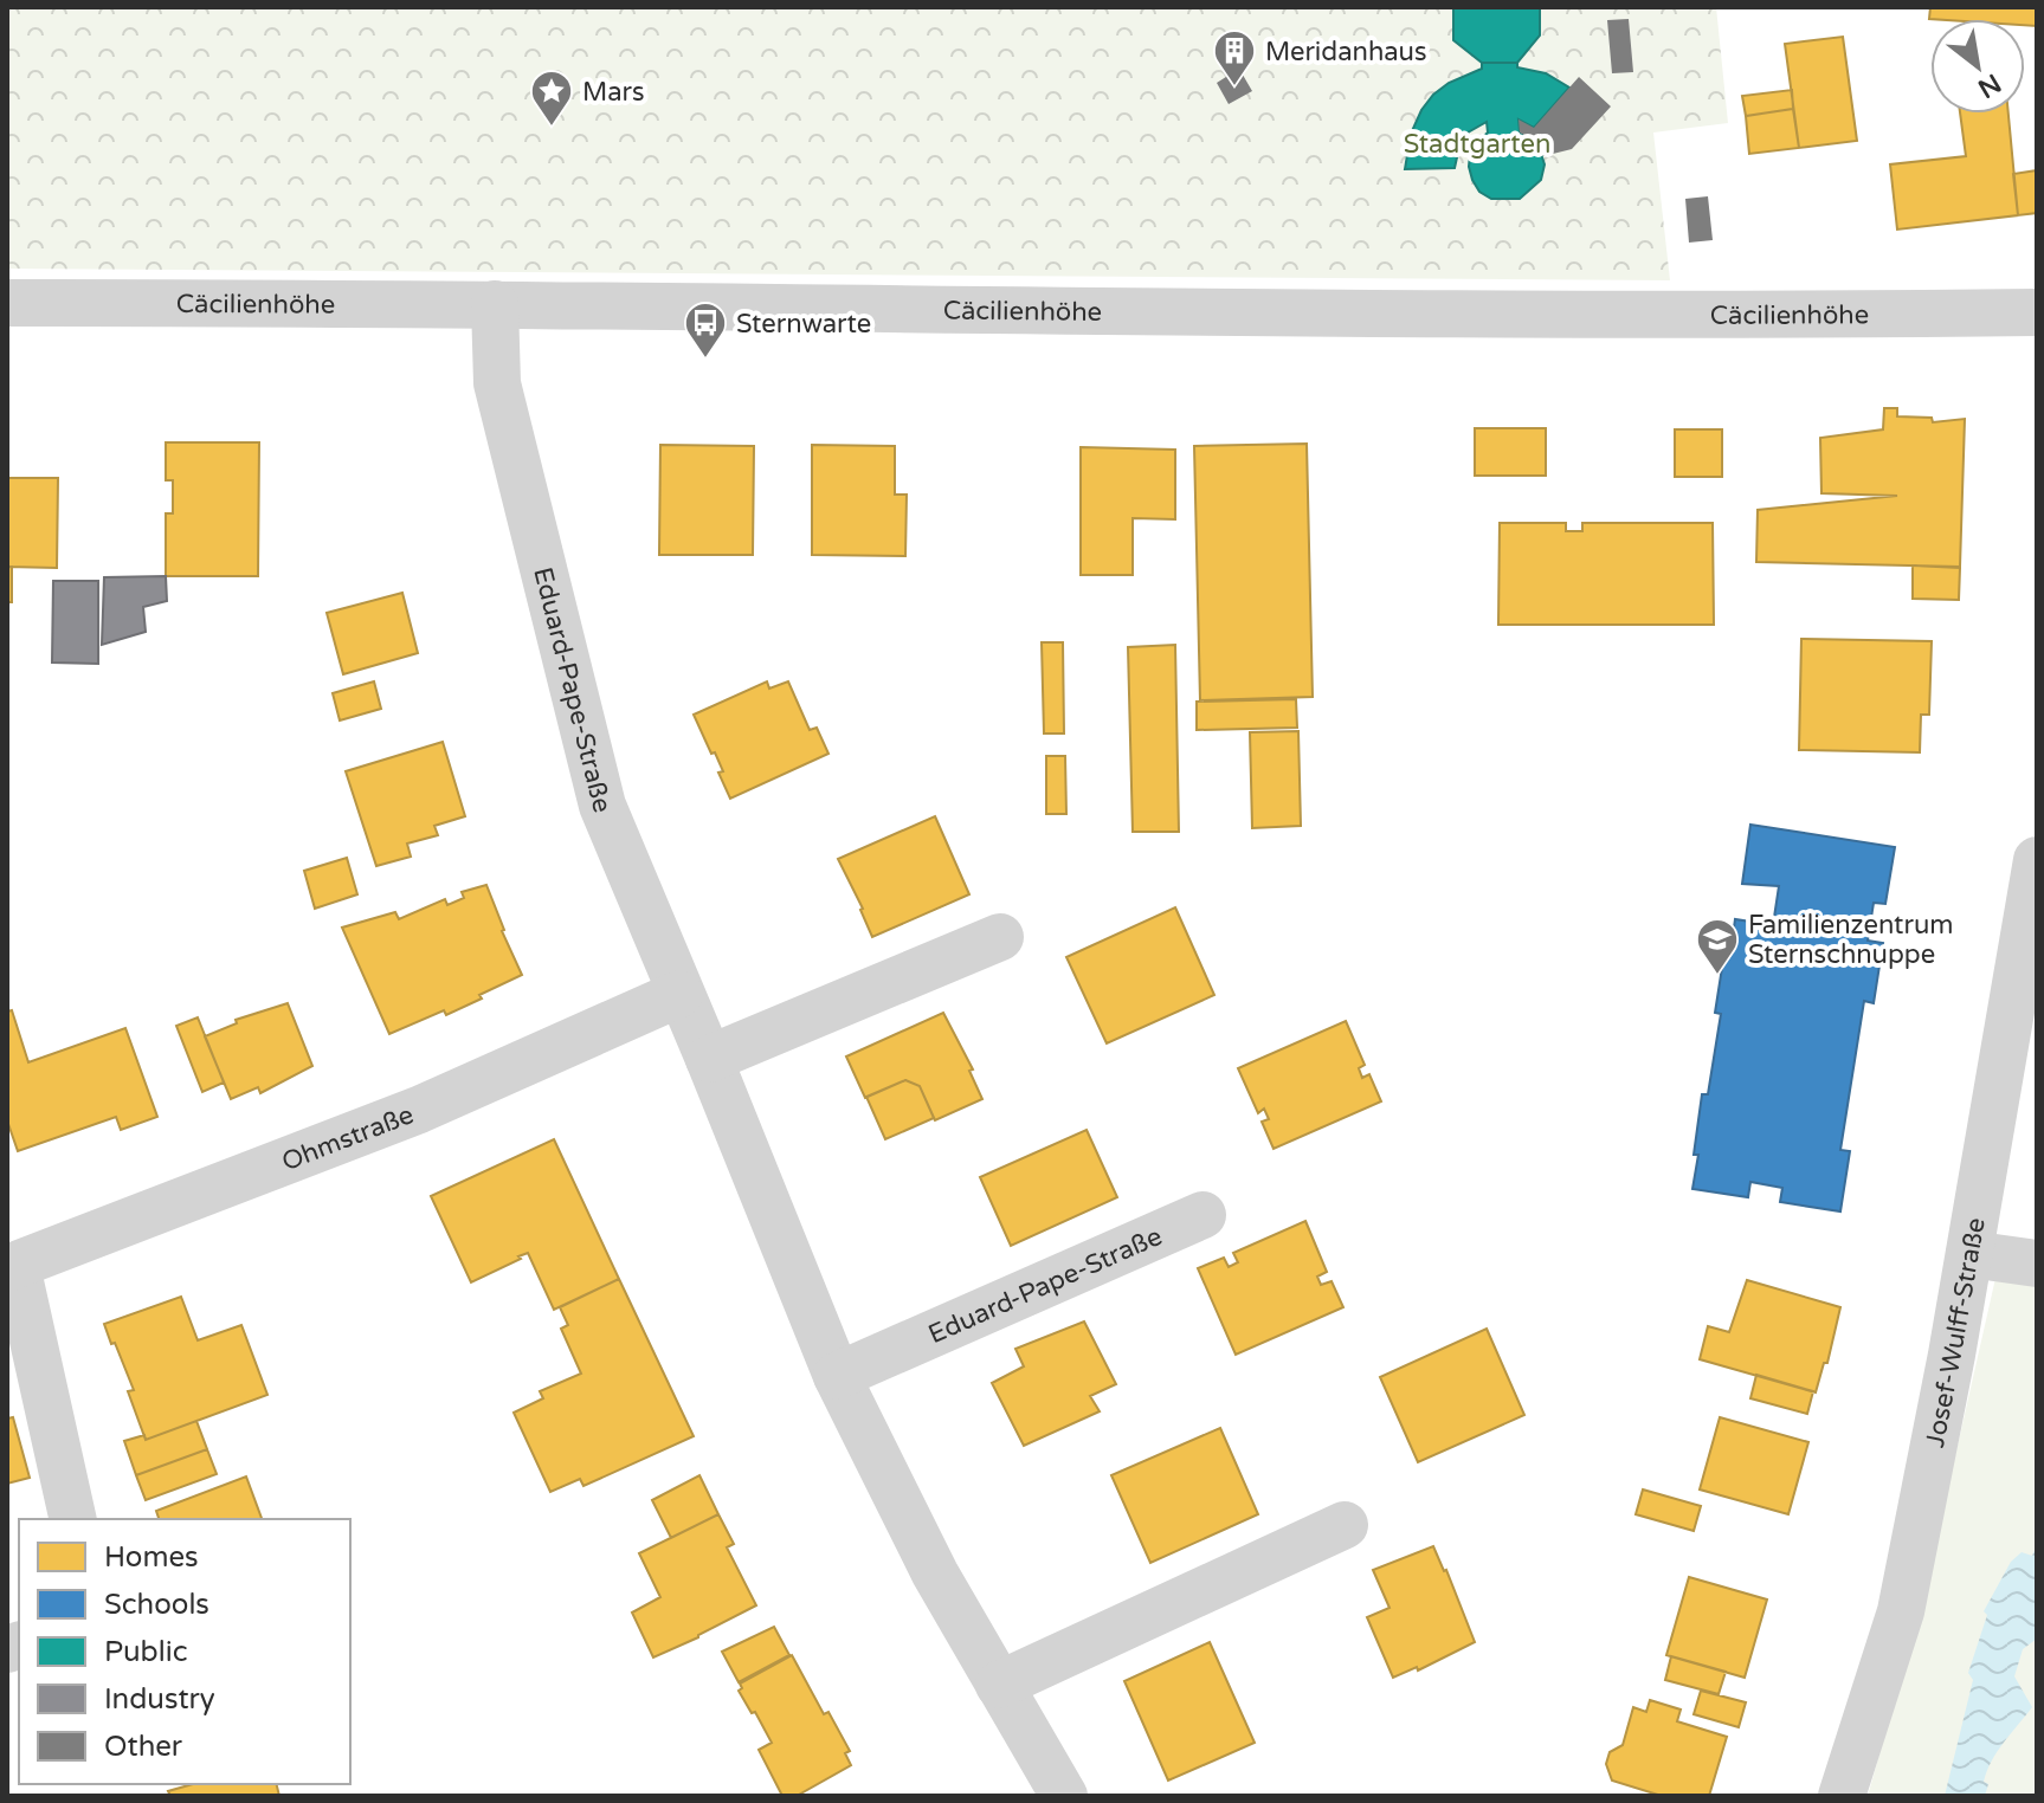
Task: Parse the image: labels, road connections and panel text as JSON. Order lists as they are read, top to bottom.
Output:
{
  "streets": {
    "street": [
      "Cäcilienhöhe",
      "Eduard-Pape-Straße",
      "Ohmstraße",
      "Josef-Wulff-Straße"
    ]
  },
  "crossings": [
    ["Cäcilienhöhe", "Eduard-Pape-Straße"],
    ["Eduard-Pape-Straße", "Ohmstraße"]
  ],
  "parks": ["Stadtgarten"],
  "places": {
    "building": ["Meridanhaus"],
    "place": ["Mars"],
    "bus stop": ["Sternwarte"],
    "school or university": ["Familienzentrum Sternschnuppe"]
  },
  "legend": [
    "Homes",
    "Schools",
    "Public",
    "Industry",
    "Other"
  ],
  "north": "bottom right"
}
